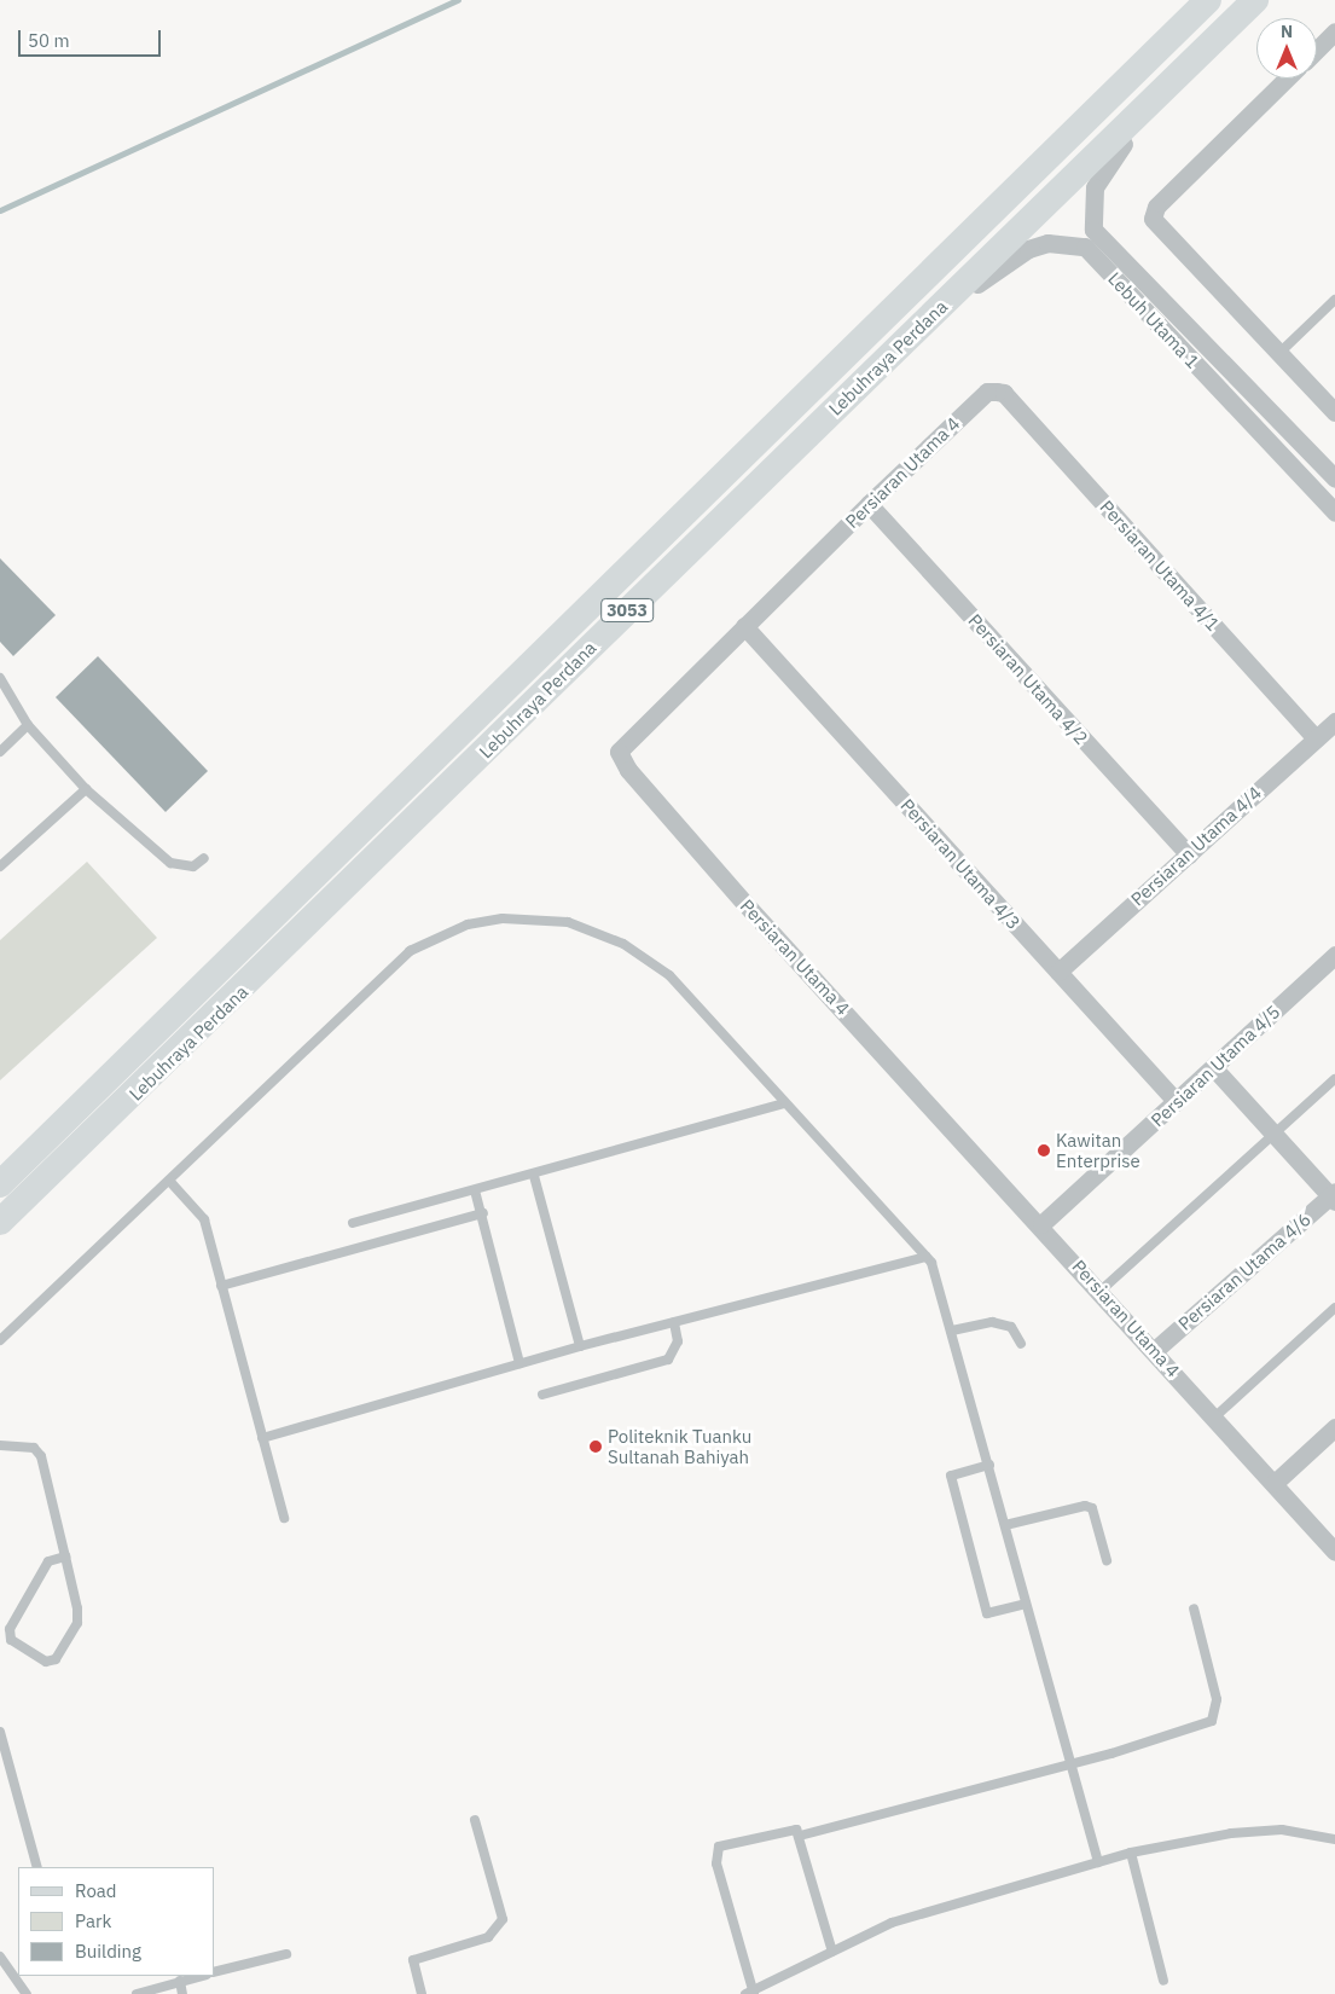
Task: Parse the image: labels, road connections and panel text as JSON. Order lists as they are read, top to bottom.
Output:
{
  "streets": {
    "main road": ["Lebuhraya Perdana", "3053"],
    "street": [
      "Lebuh Utama 1",
      "Persiaran Utama 4",
      "Persiaran Utama 4/1",
      "Persiaran Utama 4/2",
      "Persiaran Utama 4/4",
      "Persiaran Utama 4/3",
      "Persiaran Utama 4/5",
      "Persiaran Utama 4/6"
    ]
  },
  "crossings": [
    ["Lebuh Utama 1", "Lebuhraya Perdana"],
    ["Persiaran Utama 4", "Persiaran Utama 4/1"],
    ["Persiaran Utama 4", "Persiaran Utama 4/2"],
    ["Persiaran Utama 4", "Persiaran Utama 4/3"],
    ["Persiaran Utama 4", "Persiaran Utama 4/5"],
    ["Persiaran Utama 4", "Persiaran Utama 4/6"],
    ["Persiaran Utama 4/1", "Persiaran Utama 4/4"],
    ["Persiaran Utama 4/2", "Persiaran Utama 4/4"],
    ["Persiaran Utama 4/4", "Persiaran Utama 4/3"],
    ["Persiaran Utama 4/3", "Persiaran Utama 4/5"]
  ],
  "places": ["Kawitan Enterprise", "Politeknik Tuanku Sultanah Bahiyah"],
  "legend": ["Road", "Park", "Building"],
  "scale_bar": "50 m",
  "north": "top"
}
